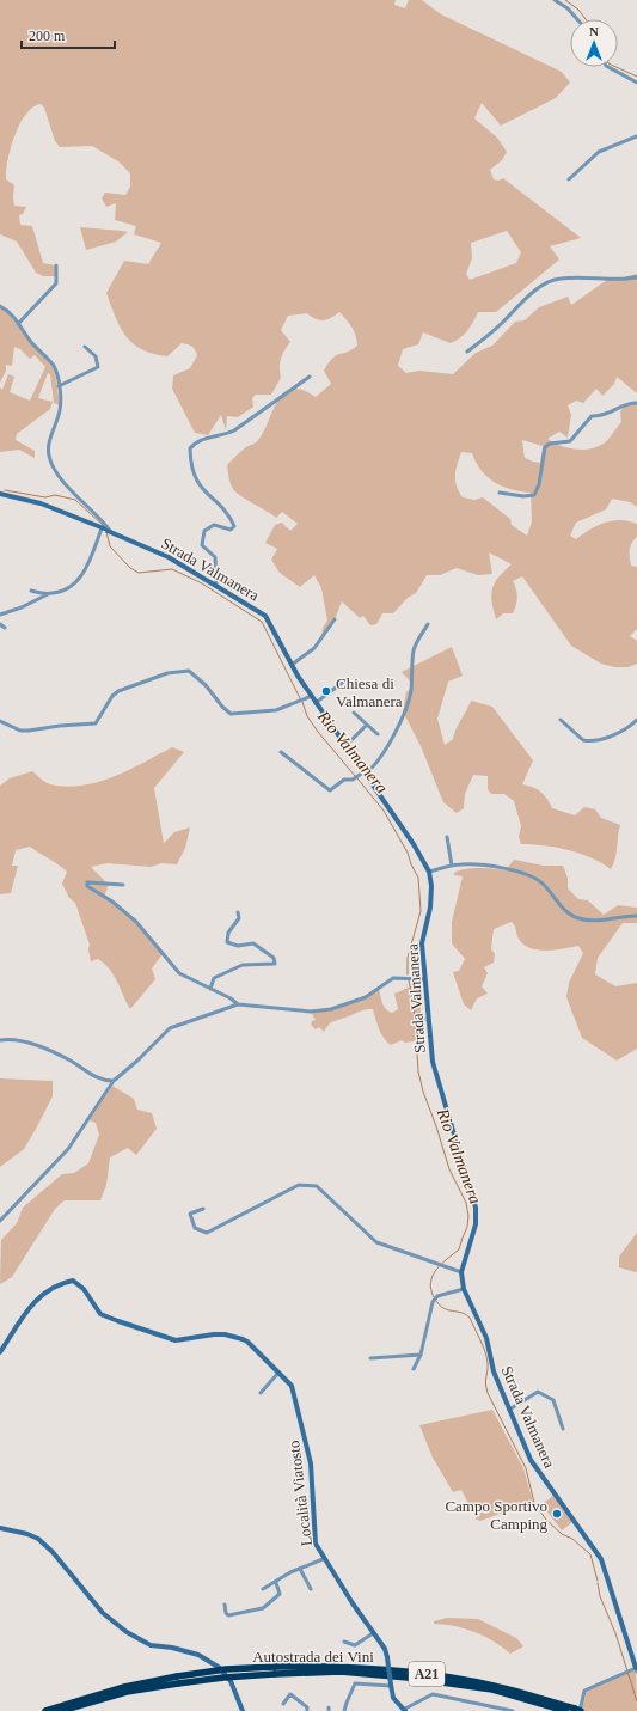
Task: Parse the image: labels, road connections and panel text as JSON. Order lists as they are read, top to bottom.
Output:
{
  "streets": {
    "highway": ["Autostrada dei Vini", "A21"],
    "street": ["Strada Valmanera", "Località Viatosto"]
  },
  "water": ["Rio Valmanera"],
  "places": ["Chiesa di Valmanera", "Campo Sportivo Camping"],
  "scale_bar": "200 m",
  "north": "top"
}
